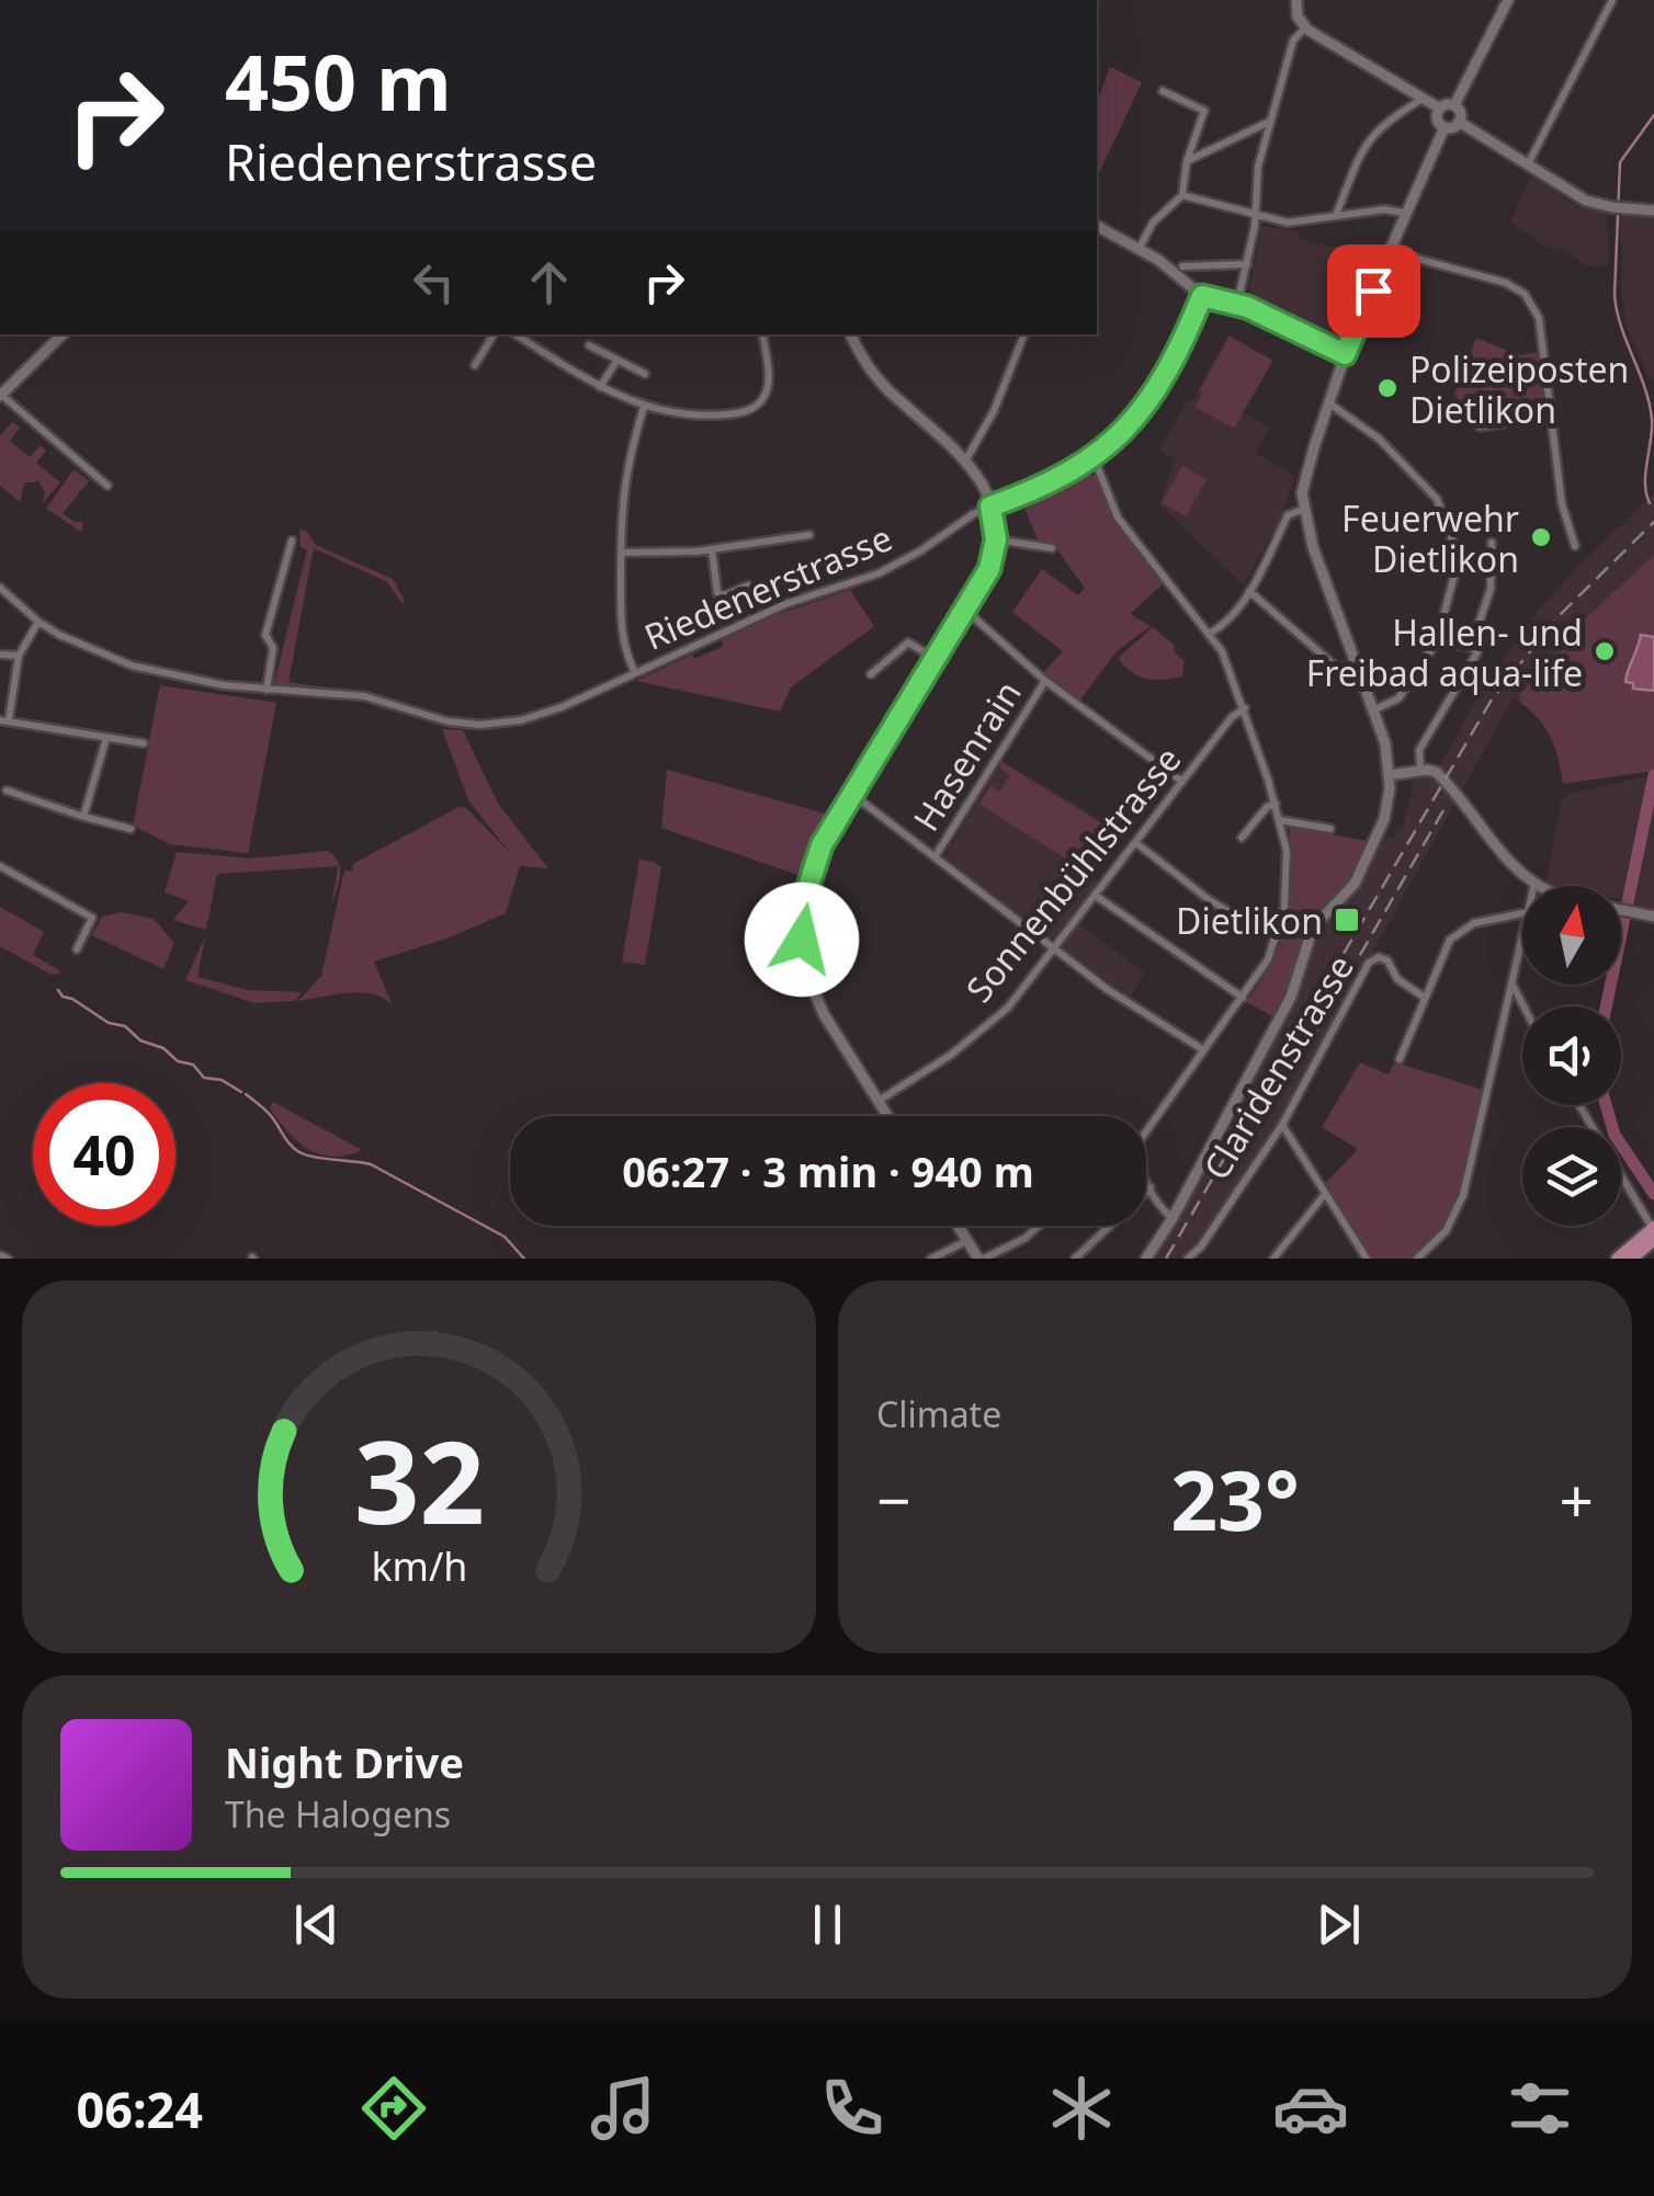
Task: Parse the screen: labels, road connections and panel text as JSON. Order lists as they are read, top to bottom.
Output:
{
  "streets": {
    "street": [
      "Riedenerstrasse",
      "Hasenrain",
      "Sonnenbühlstrasse",
      "Claridenstrasse"
    ]
  },
  "places": {
    "other": ["Polizeiposten Dietlikon", "Feuerwehr Dietlikon", "Hallen- und Freibad aqua-life"],
    "transit": ["Dietlikon"]
  },
  "north": "top",
  "page": {
    "turn": ["450 m", "Riedenerstrasse"],
    "limit": "40",
    "trip": "06:27 · 3 min · 940 m",
    "tile": "Climate",
    "heat": ["−", "23°", "+"],
    "song": ["Night Drive", "The Halogens"],
    "tabs": "06:24",
    "gauge": ["32", "km/h"]
  }
}
